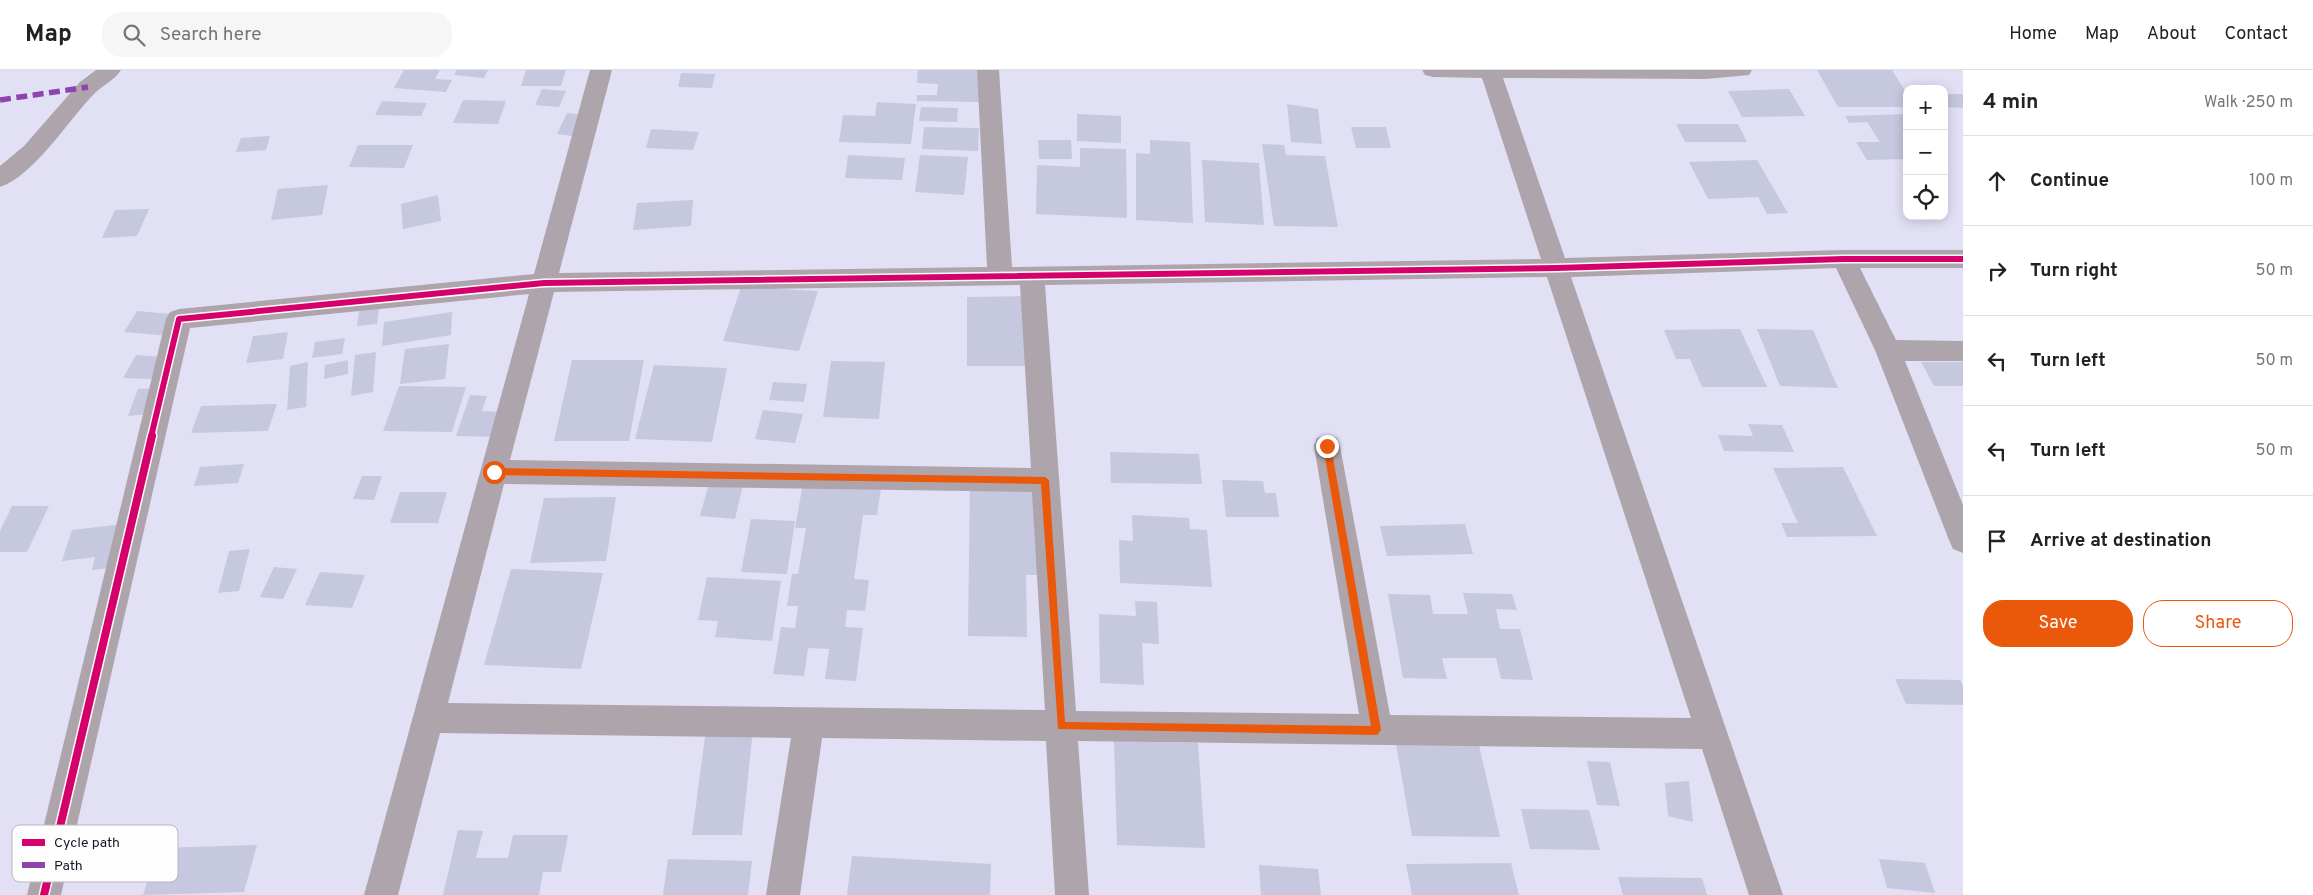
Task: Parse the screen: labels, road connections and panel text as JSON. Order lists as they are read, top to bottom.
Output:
{
  "legend": ["Cycle path", "Path"],
  "page": {
    "header": "Map",
    "search": "Search here",
    "nav": [
      "Home",
      "Map",
      "About",
      "Contact"
    ],
    "heading": ["4 min", "Walk · 250 m"],
    "map_buttons": ["+", "−"],
    "list": [
      ["Continue", "100 m"],
      ["Turn right", "50 m"],
      ["Turn left", "50 m"],
      ["Turn left", "50 m"],
      "Arrive at destination"
    ],
    "buttons": ["Save", "Share"]
  }
}
